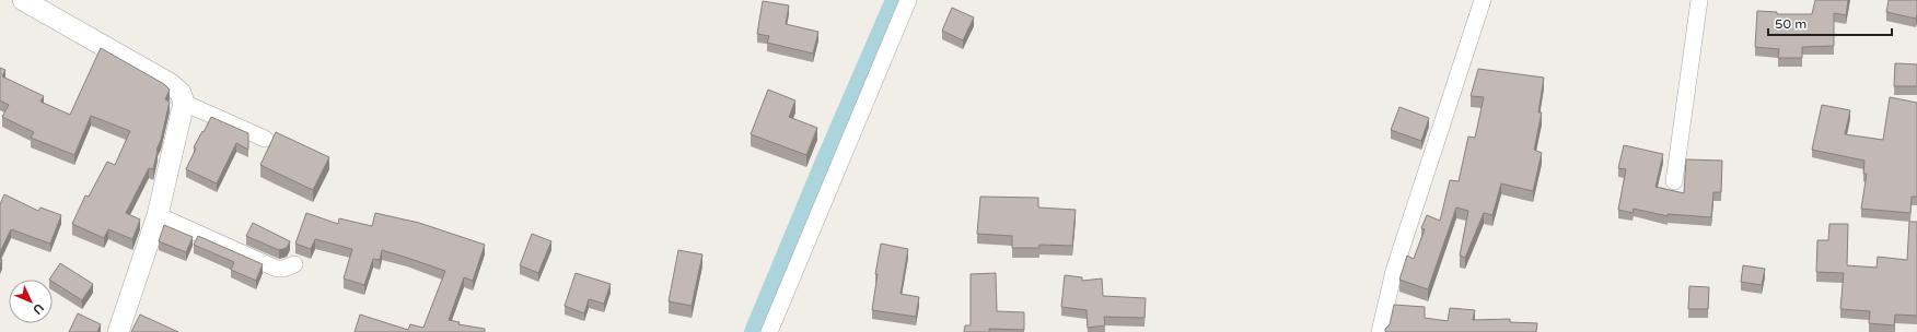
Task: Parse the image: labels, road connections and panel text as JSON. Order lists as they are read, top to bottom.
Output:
{
  "scale_bar": "50 m",
  "north": "bottom right"
}
